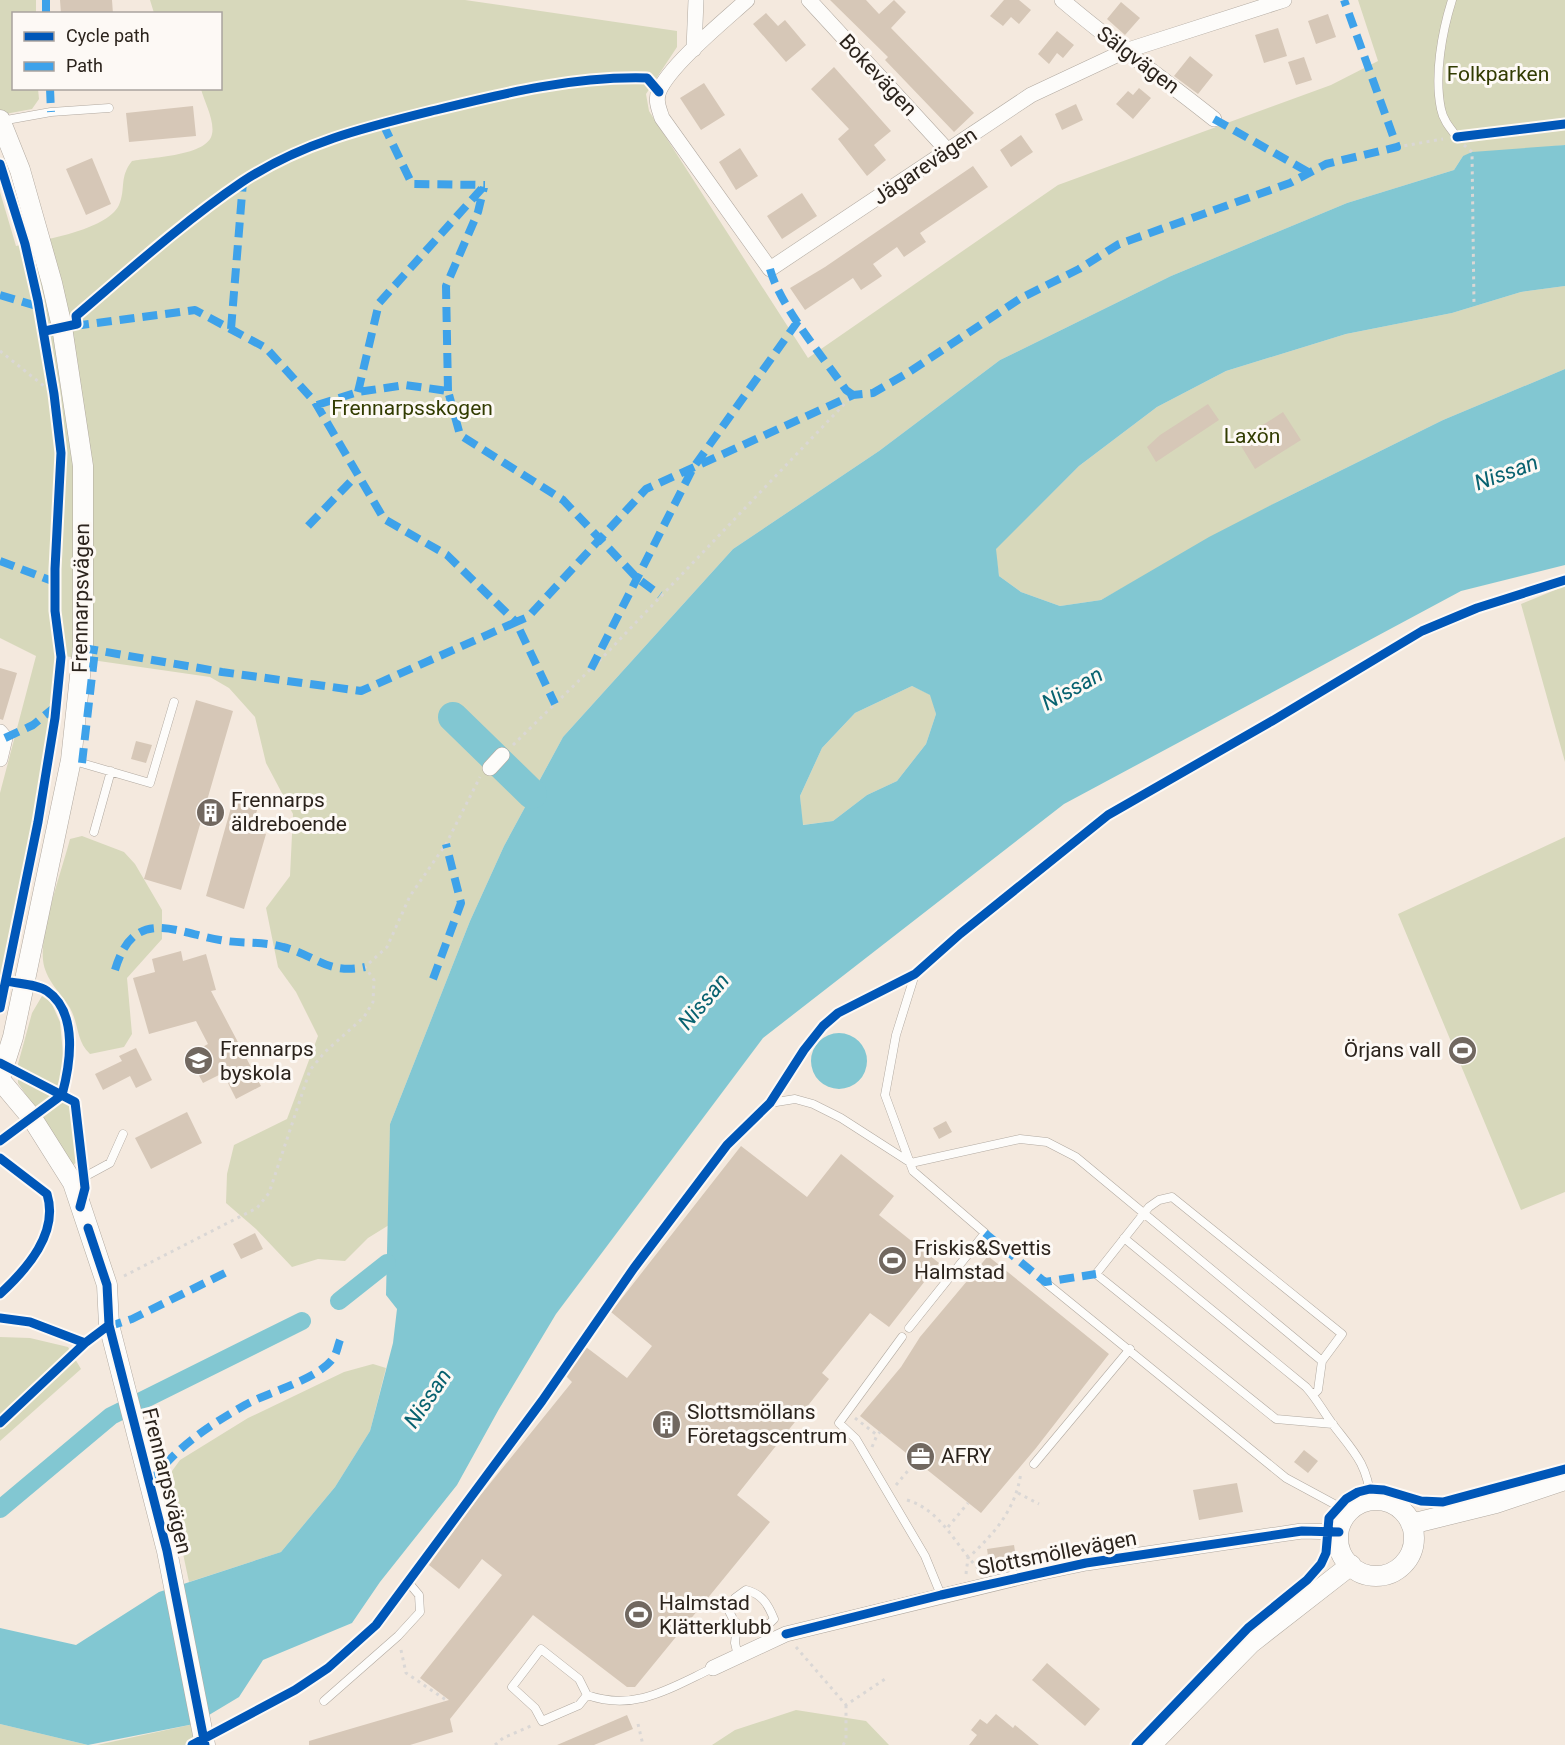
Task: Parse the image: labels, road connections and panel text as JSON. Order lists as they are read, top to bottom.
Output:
{
  "streets": {
    "street": [
      "Sälgvägen",
      "Bokevägen",
      "Jägarevägen",
      "Frennarpsvägen",
      "Slottsmöllevägen"
    ]
  },
  "crossings": [
    ["Sälgvägen", "Jägarevägen"],
    ["Bokevägen", "Jägarevägen"]
  ],
  "water": ["Nissan"],
  "parks": ["Folkparken", "Frennarpsskogen", "Laxön"],
  "places": {
    "building": ["Frennarps äldreboende", "Slottsmöllans Företagscentrum"],
    "sports": ["Örjans vall", "Friskis&Svettis Halmstad", "Halmstad Klätterklubb"],
    "school or university": ["Frennarps byskola"],
    "office": ["AFRY"]
  },
  "legend": ["Cycle path", "Path"]
}
